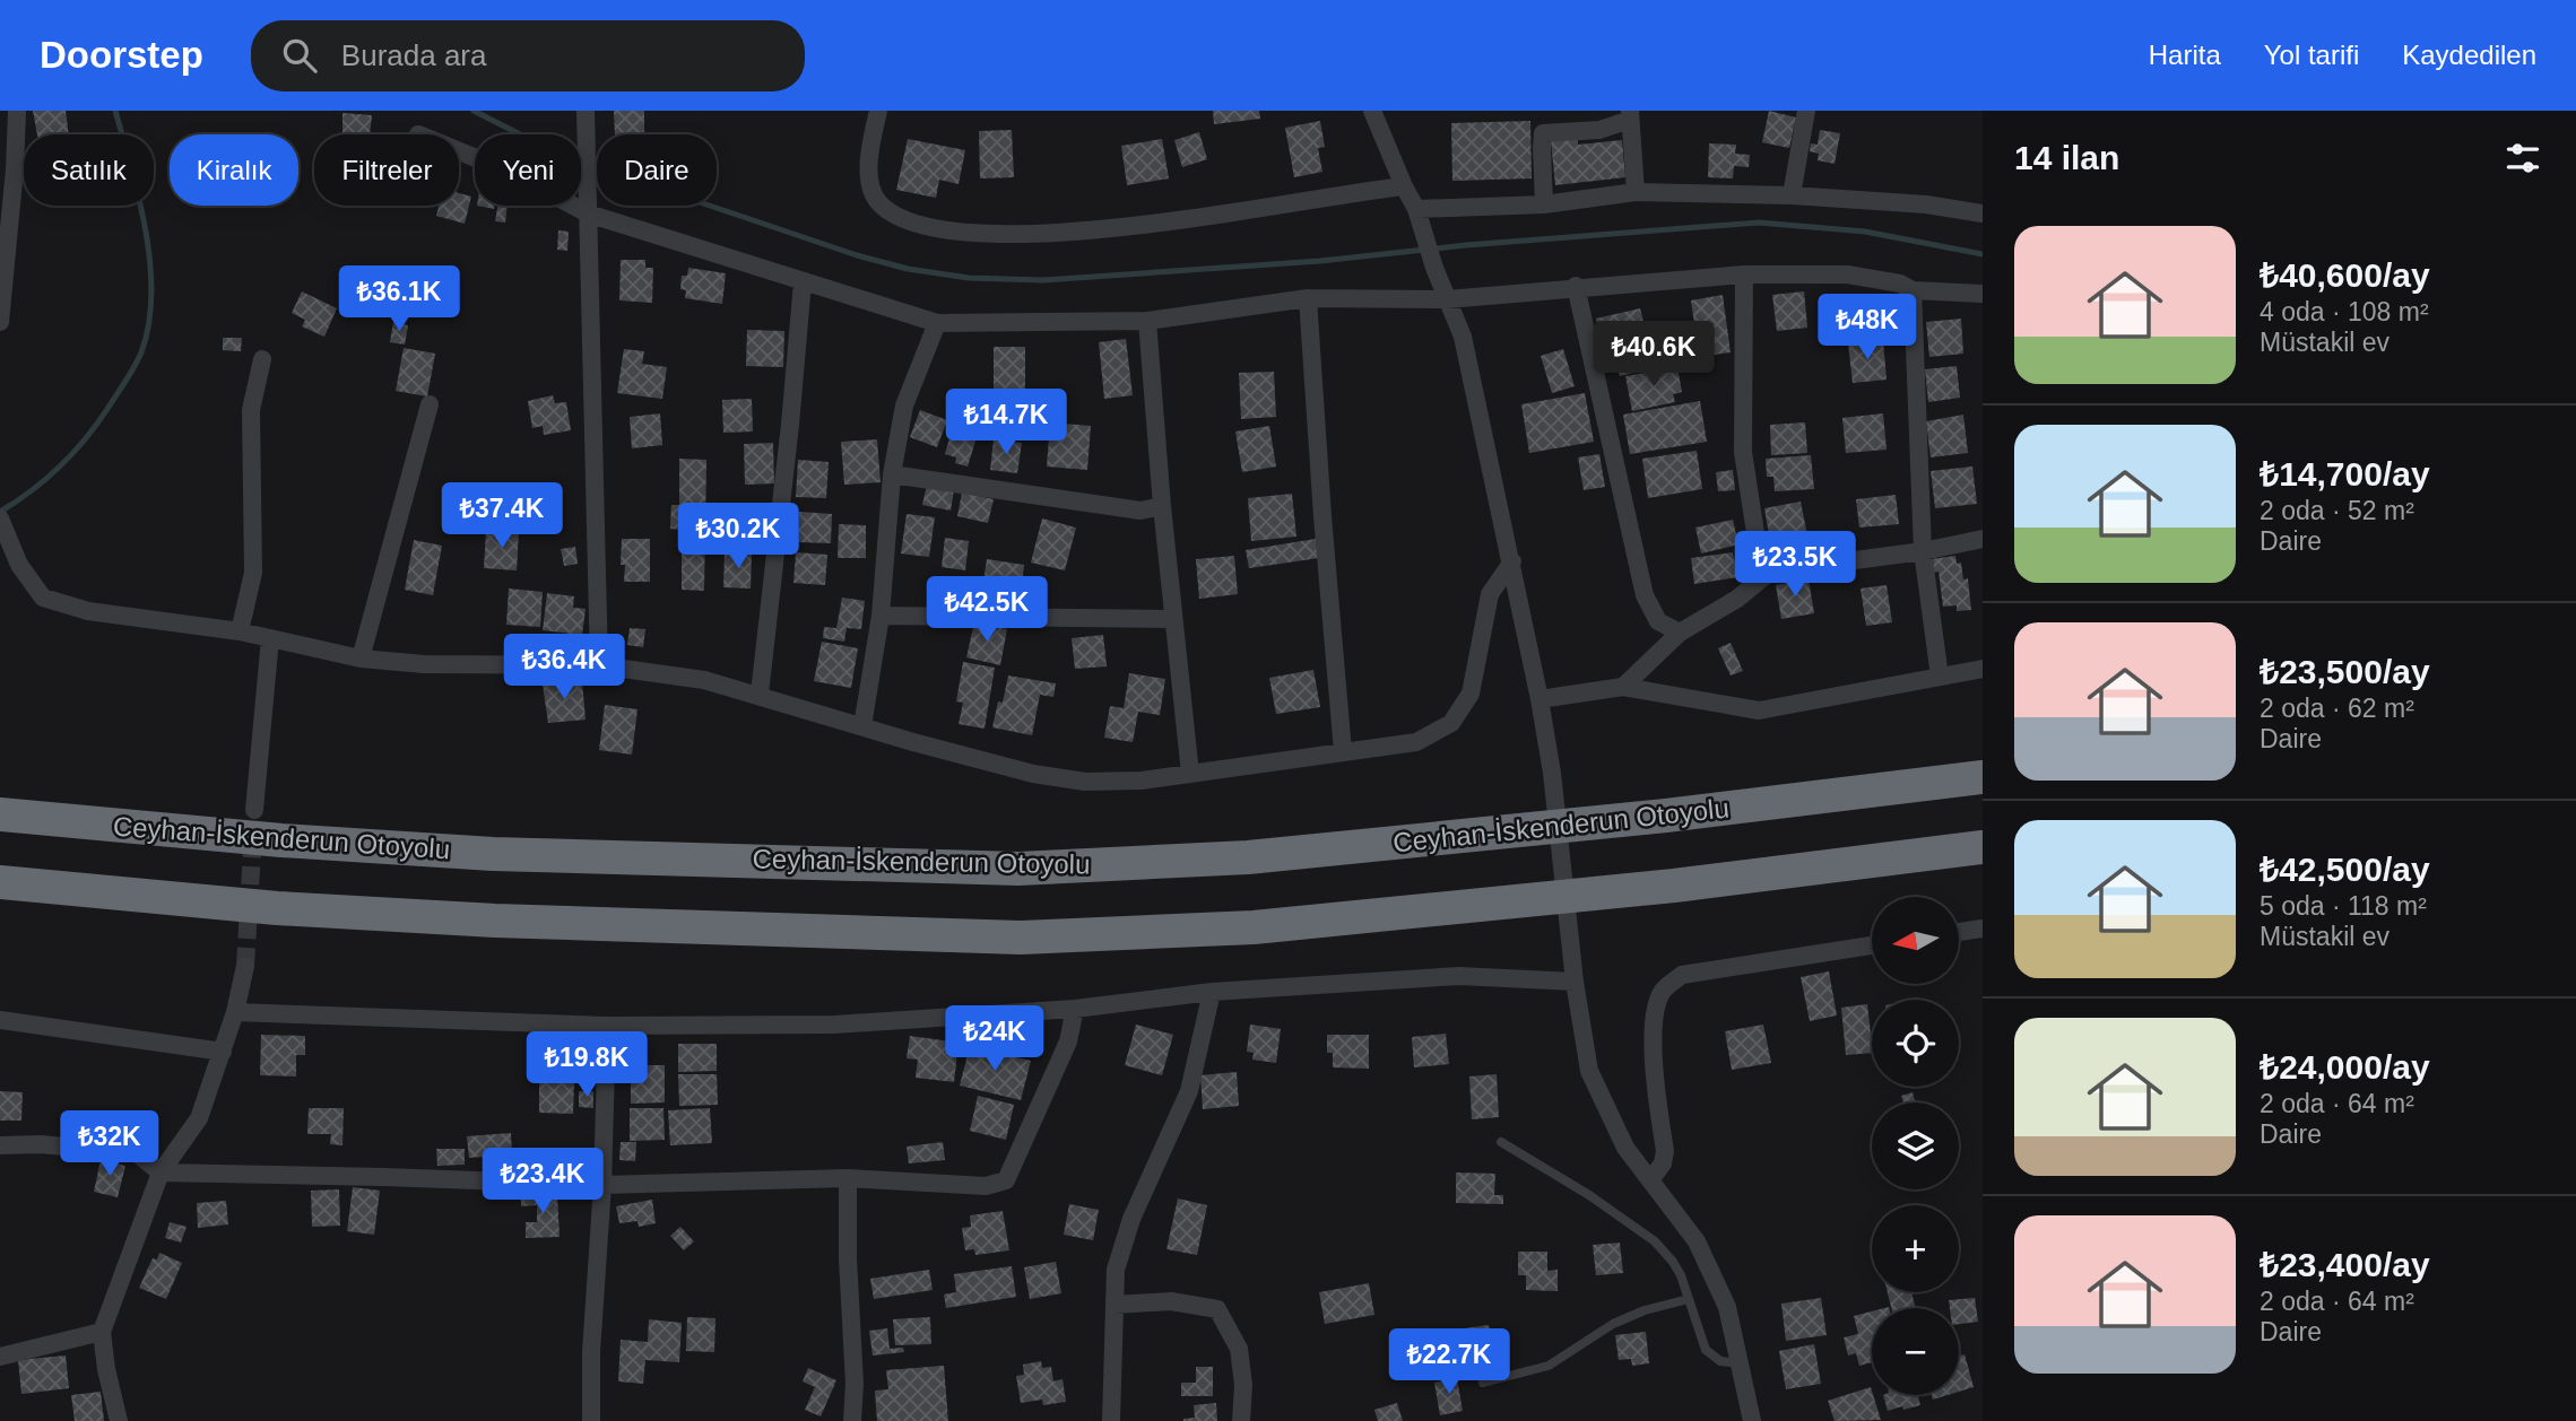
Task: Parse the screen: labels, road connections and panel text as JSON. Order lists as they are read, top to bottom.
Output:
{
  "streets": {
    "highway": ["Ceyhan-İskenderun Otoyolu"]
  },
  "north": "left",
  "page": {
    "header": "Doorstep",
    "search": "Burada ara",
    "nav": ["Harita", "Yol tarifi", "Kaydedilen"],
    "heading": "14 ilan",
    "chip": [
      "Satılık",
      "Kiralık",
      "Filtreler",
      "Yeni",
      "Daire"
    ],
    "list": [
      {
        "name": "₺40,600/ay",
        "note": "4 oda · 108 m² · Müstakil ev"
      },
      {
        "name": "₺14,700/ay",
        "note": "2 oda · 52 m² · Daire"
      },
      {
        "name": "₺23,500/ay",
        "note": "2 oda · 62 m² · Daire"
      },
      {
        "name": "₺42,500/ay",
        "note": "5 oda · 118 m² · Müstakil ev"
      },
      {
        "name": "₺24,000/ay",
        "note": "2 oda · 64 m² · Daire"
      },
      {
        "name": "₺23,400/ay",
        "note": "2 oda · 64 m² · Daire"
      }
    ],
    "price": [
      "₺36.1K",
      "₺48K",
      "₺40.6K",
      "₺14.7K",
      "₺37.4K",
      "₺30.2K",
      "₺23.5K",
      "₺42.5K",
      "₺36.4K",
      "₺24K",
      "₺19.8K",
      "₺32K",
      "₺23.4K",
      "₺22.7K"
    ],
    "map_buttons": ["+", "−"]
  }
}
